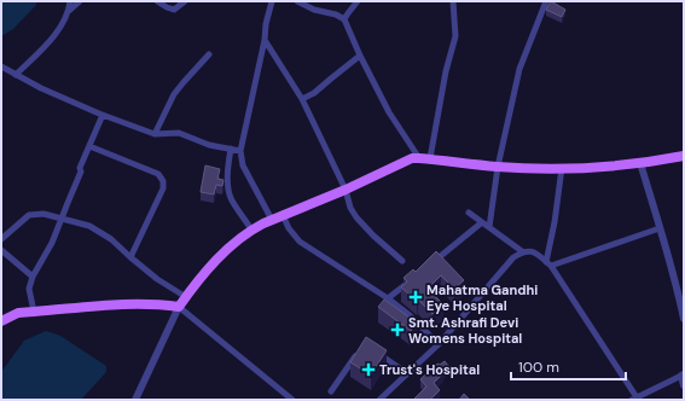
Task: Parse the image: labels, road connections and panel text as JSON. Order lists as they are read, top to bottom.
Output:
{
  "places": {
    "health": ["Mahatma Gandhi Eye Hospital", "Smt. Ashrafi Devi Womens Hospital", "Trust's Hospital"]
  },
  "scale_bar": "100 m"
}
